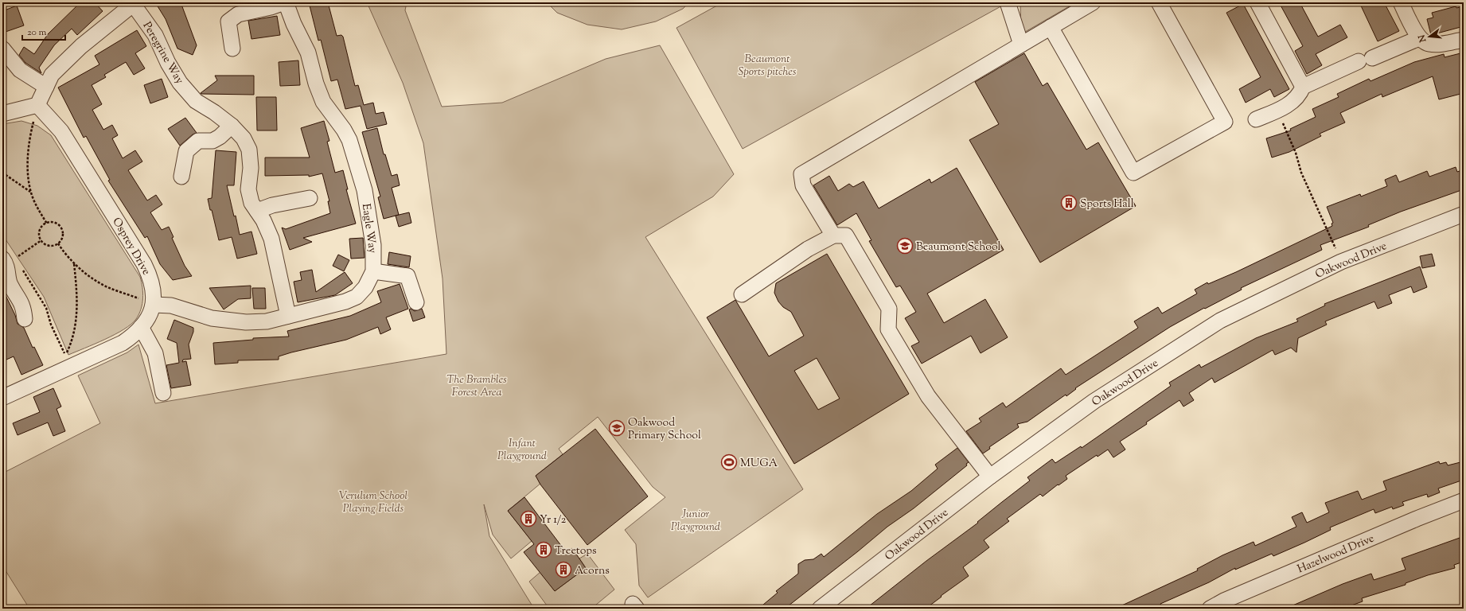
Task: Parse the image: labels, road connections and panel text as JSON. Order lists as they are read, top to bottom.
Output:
{
  "streets": {
    "street": [
      "Peregrine Way",
      "Eagle Way",
      "Osprey Drive",
      "Oakwood Drive",
      "Hazelwood Drive"
    ]
  },
  "crossings": [
    ["Peregrine Way", "Eagle Way"],
    ["Eagle Way", "Osprey Drive"]
  ],
  "parks": [
    "Beaumont Sports pitches",
    "The Brambles Forest Area",
    "Infant Playground",
    "Verulum School Playing Fields",
    "Junior Playground"
  ],
  "places": {
    "building": [
      "Sports Hall",
      "Yr 1/2",
      "Treetops",
      "Acorns"
    ],
    "school or university": ["Beaumont School", "Oakwood Primary School"],
    "sports": ["MUGA"]
  },
  "scale_bar": "20 m",
  "north": "left"
}
